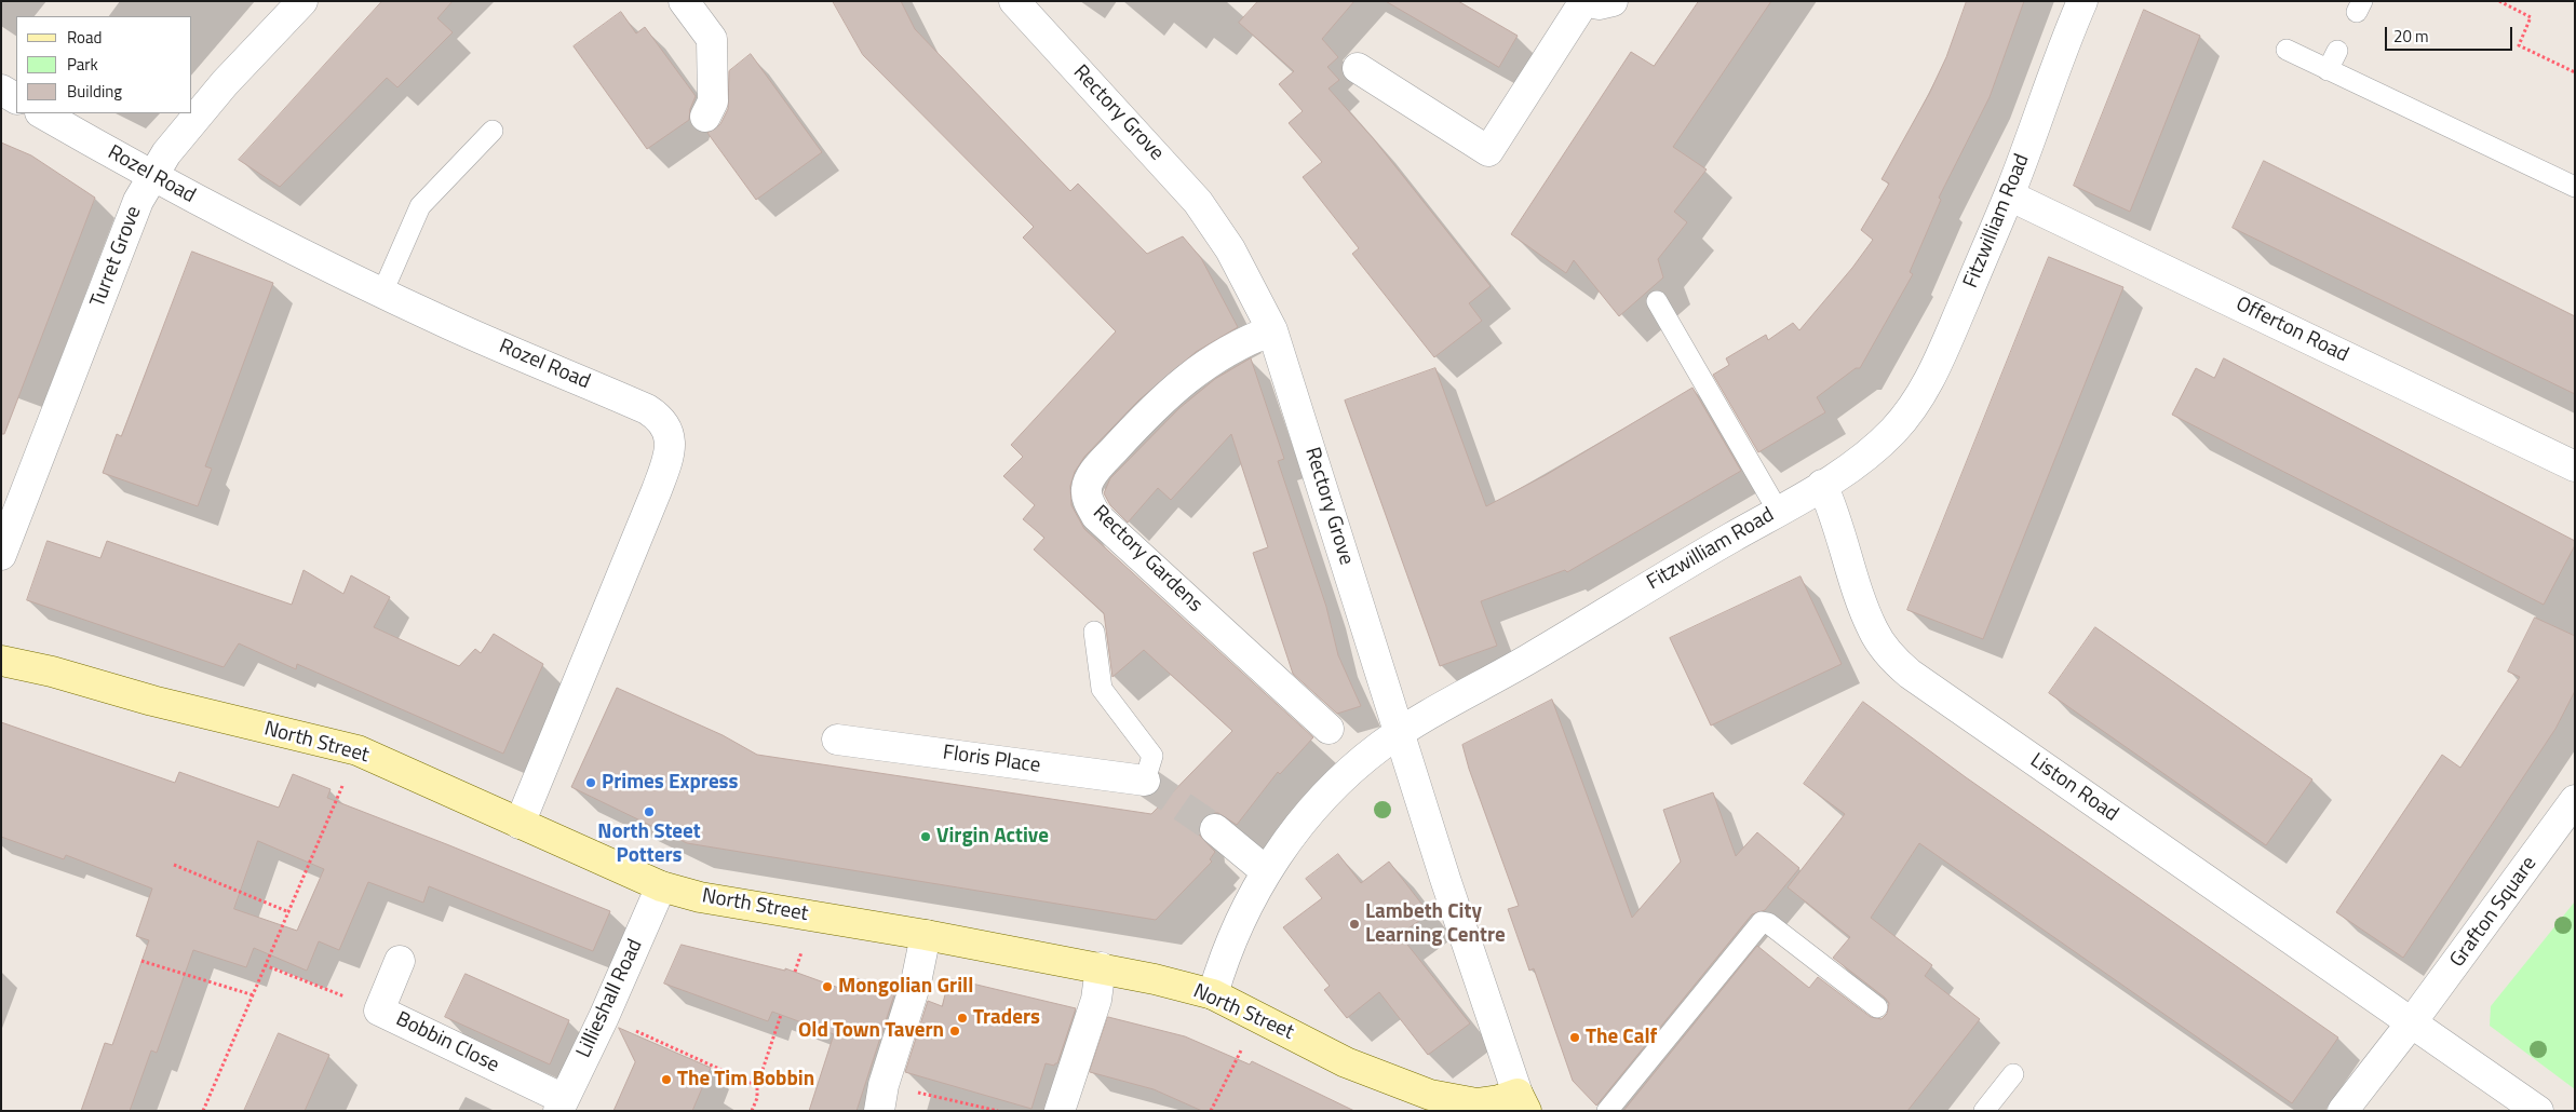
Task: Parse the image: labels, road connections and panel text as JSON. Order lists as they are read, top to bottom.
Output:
{
  "streets": {
    "main road": ["North Street"],
    "street": [
      "Rectory Grove",
      "Rozel Road",
      "Fitzwilliam Road",
      "Turret Grove",
      "Offerton Road",
      "Rectory Gardens",
      "Floris Place",
      "Liston Road",
      "Grafton Square",
      "Lillieshall Road",
      "Bobbin Close"
    ]
  },
  "crossings": [
    ["Rectory Grove", "Fitzwilliam Road"],
    ["Rectory Grove", "Rectory Gardens"],
    ["Rectory Grove", "North Street"],
    ["Rozel Road", "Turret Grove"],
    ["Rozel Road", "North Street"],
    ["Fitzwilliam Road", "Offerton Road"],
    ["Fitzwilliam Road", "North Street"],
    ["Fitzwilliam Road", "Liston Road"],
    ["North Street", "Lillieshall Road"],
    ["Liston Road", "Grafton Square"],
    ["Lillieshall Road", "Bobbin Close"]
  ],
  "places": [
    "Primes Express",
    "North Steet Potters",
    "Virgin Active",
    "Lambeth City Learning Centre",
    "Mongolian Grill",
    "Traders",
    "Old Town Tavern",
    "The Calf",
    "The Tim Bobbin"
  ],
  "legend": ["Road", "Park", "Building"],
  "scale_bar": "20 m"
}
